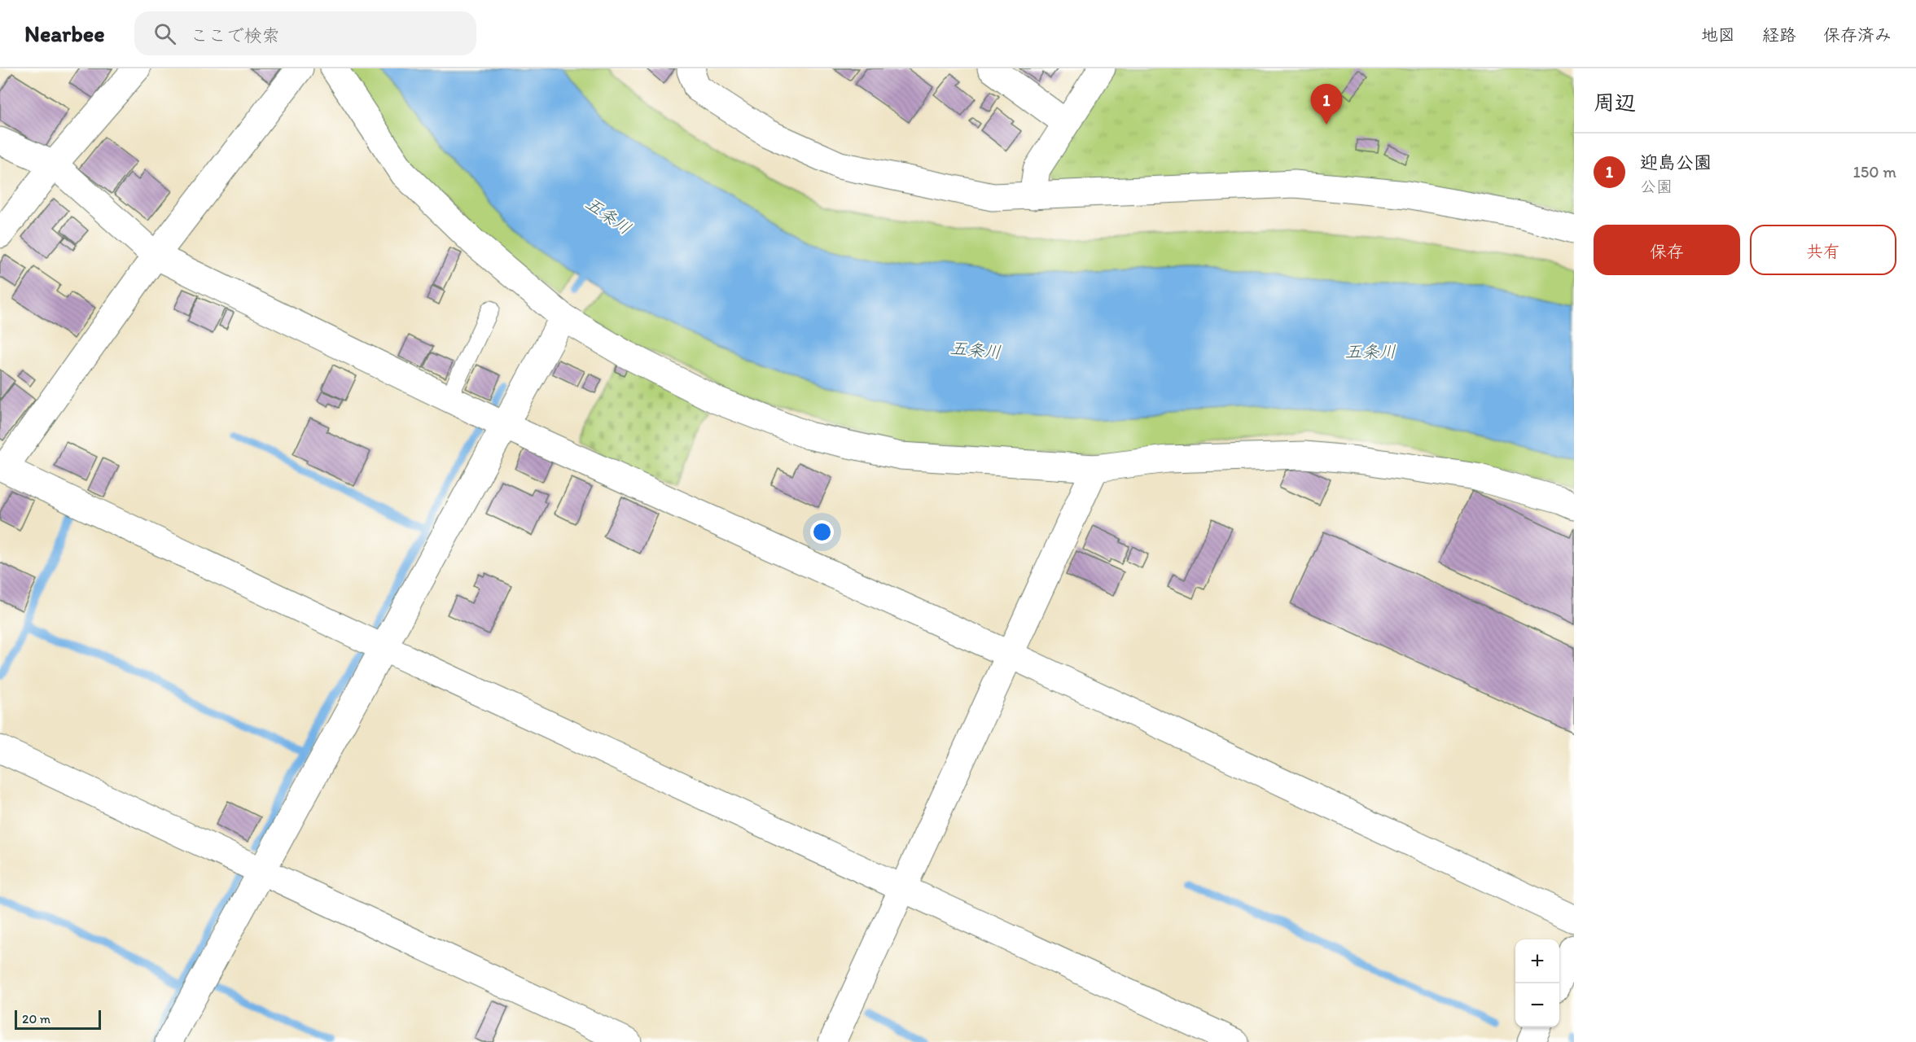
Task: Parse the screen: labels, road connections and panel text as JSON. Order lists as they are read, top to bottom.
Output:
{
  "water": ["五条川"],
  "scale_bar": "20 m",
  "page": {
    "header": "Nearbee",
    "search": "ここで検索",
    "nav": ["地図", "経路", "保存済み"],
    "heading": "周辺",
    "pins": "1",
    "list": [
      {
        "mark": "1",
        "name": "迎島公園",
        "note": "公園",
        "value": "150 m"
      }
    ],
    "buttons": ["保存", "共有"],
    "map_buttons": ["+", "−"],
    "scale": "20 m"
  }
}
